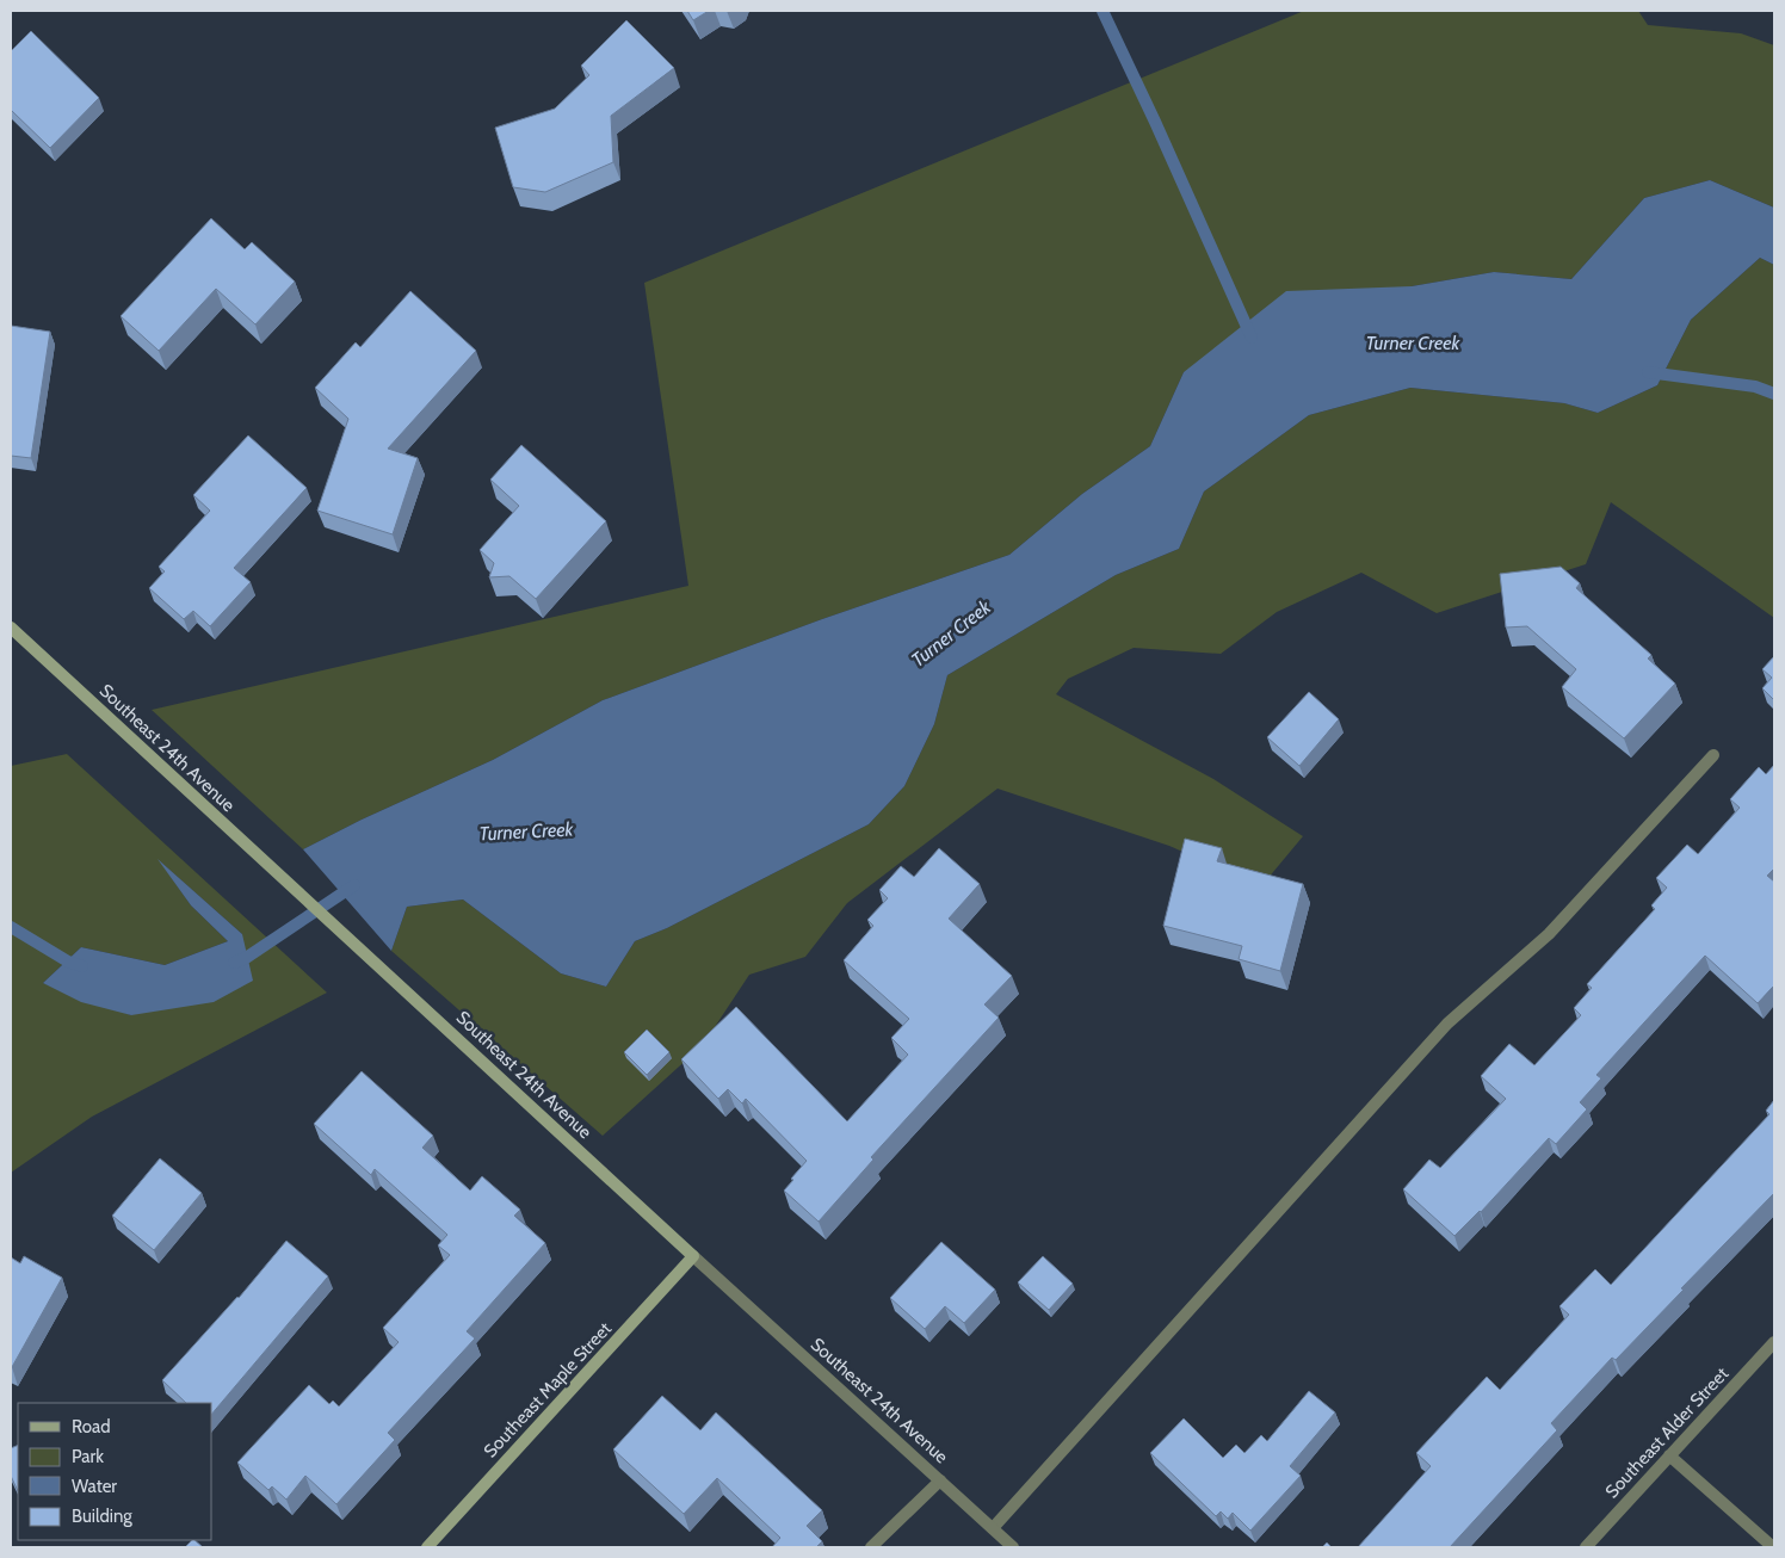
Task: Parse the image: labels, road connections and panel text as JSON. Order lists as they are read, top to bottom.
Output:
{
  "streets": {
    "street": ["Southeast 24th Avenue", "Southeast Maple Street", "Southeast Alder Street"]
  },
  "crossings": [
    ["Southeast 24th Avenue", "Southeast Maple Street"]
  ],
  "water": ["Turner Creek"],
  "legend": [
    "Road",
    "Park",
    "Water",
    "Building"
  ]
}
